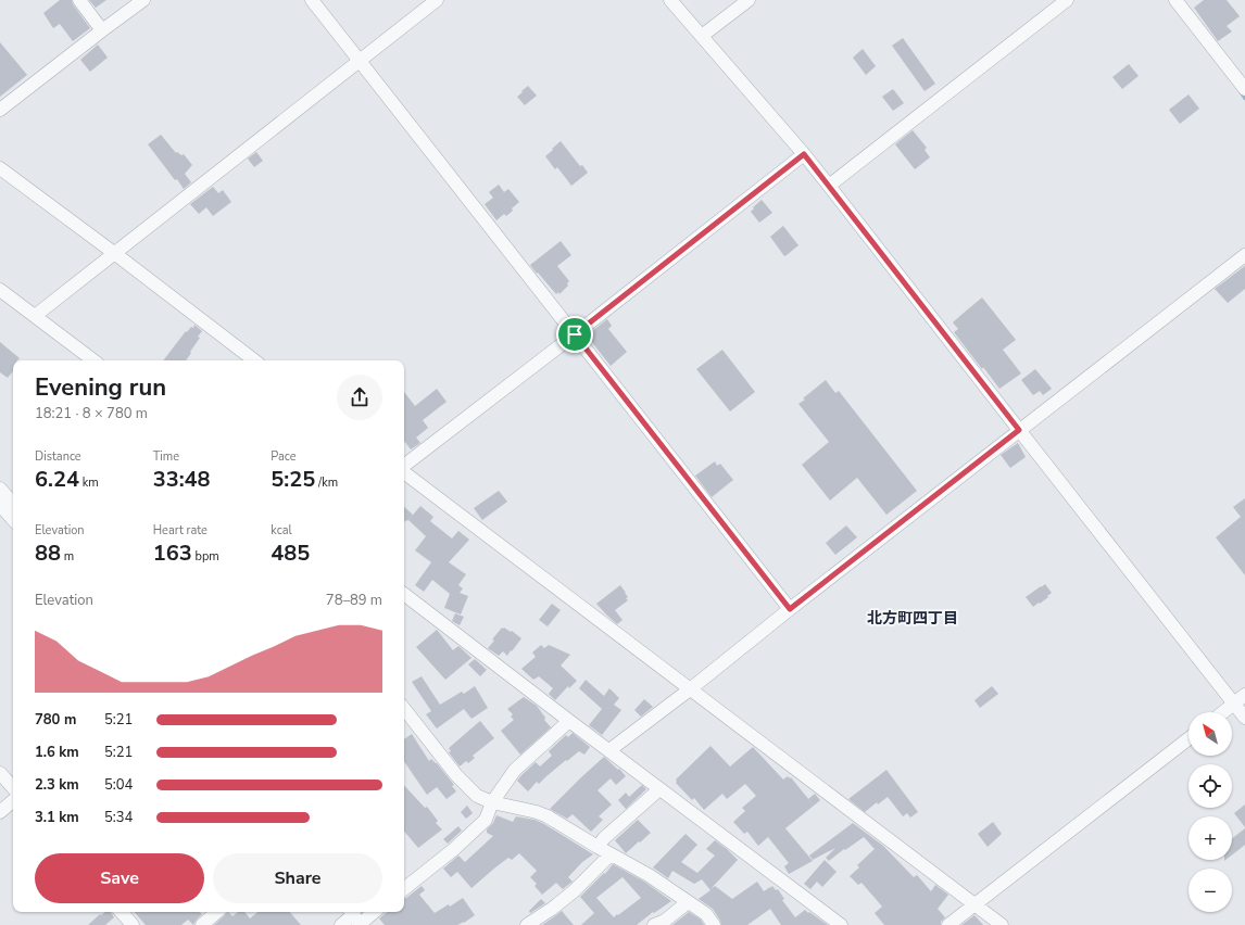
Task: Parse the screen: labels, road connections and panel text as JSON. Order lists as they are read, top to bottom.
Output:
{
  "districts": ["北方町四丁目"],
  "north": "top left",
  "page": {
    "heading": ["Evening run", "18:21 · 8 × 780 m"],
    "stats": [
      ["Distance", "6.24 km"],
      ["Time", "33:48"],
      ["Pace", "5:25 /km"],
      ["Elevation", "88 m"],
      ["Heart rate", "163 bpm"],
      ["kcal", "485"]
    ],
    "chart": ["Elevation", "78–89 m"],
    "list": [
      {
        "name": "780 m",
        "note": "5:21"
      },
      {
        "name": "1.6 km",
        "note": "5:21"
      },
      {
        "name": "2.3 km",
        "note": "5:04"
      },
      {
        "name": "3.1 km",
        "note": "5:34"
      }
    ],
    "map_buttons": ["+", "−"],
    "buttons": ["Save", "Share"]
  }
}
